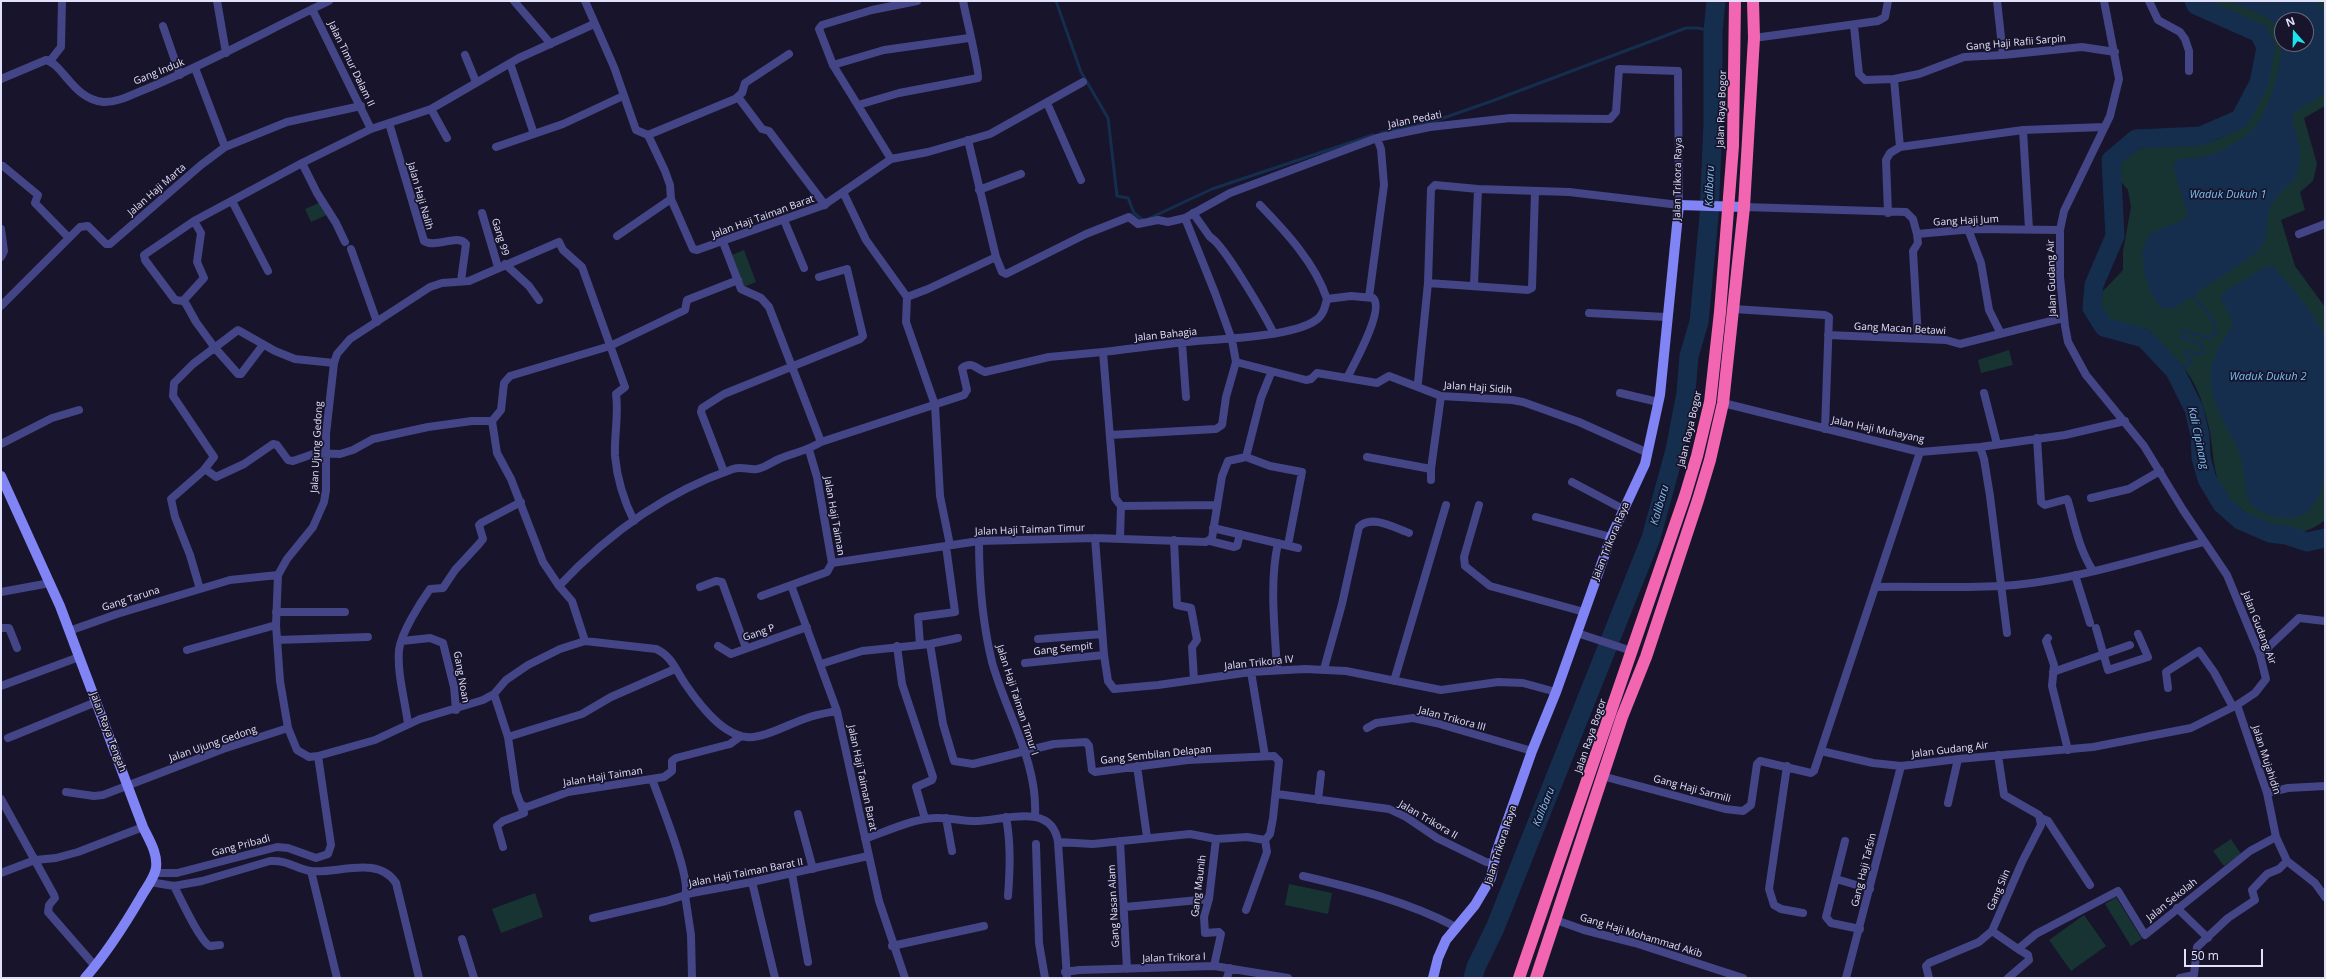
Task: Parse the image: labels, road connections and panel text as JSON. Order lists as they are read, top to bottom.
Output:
{
  "streets": {
    "highway": ["Jalan Raya Bogor"],
    "street": [
      "Gang Haji Rafii Sarpin",
      "Jalan Timur Dalam II",
      "Gang Induk",
      "Jalan Pedati",
      "Jalan Trikora Raya",
      "Jalan Haji Marta",
      "Jalan Haji Nalih",
      "Jalan Haji Taiman Barat",
      "Gang Haji Jum",
      "Gang 99",
      "Jalan Gudang Air",
      "Gang Macan Betawi",
      "Jalan Bahagia",
      "Jalan Haji Sidih",
      "Jalan Haji Muhayang",
      "Jalan Ujung Gedong",
      "Jalan Haji Taiman",
      "Jalan Haji Taiman Timur",
      "Gang Taruna",
      "Gang P",
      "Gang Sempit",
      "Jalan Trikora IV",
      "Gang Noan",
      "Jalan Haji Taiman Timur I",
      "Jalan Trikora III",
      "Jalan Raya Tengah",
      "Gang Sembilan Delapan",
      "Jalan Mujahidin",
      "Gang Haji Sarmili",
      "Jalan Trikora II",
      "Gang Pribadi",
      "Gang Haji Tafsin",
      "Jalan Haji Taiman Barat II",
      "Gang Maunih",
      "Gang Siin",
      "Jalan Sekolah",
      "Gang Nasan Alam",
      "Gang Haji Mohammad Akib",
      "Jalan Trikora I"
    ]
  },
  "crossings": [
    ["Gang Haji Rafii Sarpin", "Jalan Gudang Air"],
    ["Jalan Timur Dalam II", "Gang Induk"],
    ["Jalan Timur Dalam II", "Jalan Haji Marta"],
    ["Jalan Pedati", "Jalan Trikora Raya"],
    ["Jalan Trikora Raya", "Jalan Haji Sidih"],
    ["Jalan Trikora Raya", "Jalan Trikora IV"],
    ["Jalan Trikora Raya", "Jalan Trikora III"],
    ["Jalan Trikora Raya", "Jalan Trikora II"],
    ["Jalan Haji Nalih", "Jalan Ujung Gedong"],
    ["Jalan Haji Taiman Barat", "Jalan Haji Taiman"],
    ["Jalan Haji Taiman Barat", "Gang P"],
    ["Jalan Haji Taiman Barat", "Jalan Haji Taiman Barat II"],
    ["Gang Haji Jum", "Jalan Gudang Air"],
    ["Gang 99", "Jalan Ujung Gedong"],
    ["Jalan Gudang Air", "Gang Macan Betawi"],
    ["Jalan Gudang Air", "Jalan Haji Muhayang"],
    ["Jalan Gudang Air", "Jalan Mujahidin"],
    ["Jalan Gudang Air", "Gang Haji Tafsin"],
    ["Jalan Ujung Gedong", "Gang Taruna"],
    ["Jalan Ujung Gedong", "Jalan Raya Tengah"],
    ["Jalan Haji Taiman", "Jalan Haji Taiman Timur"],
    ["Jalan Haji Taiman Timur", "Jalan Trikora IV"],
    ["Jalan Haji Taiman Timur", "Jalan Haji Taiman Timur I"],
    ["Gang Taruna", "Jalan Raya Tengah"],
    ["Gang Sempit", "Jalan Trikora IV"],
    ["Jalan Haji Taiman Timur I", "Gang Sembilan Delapan"],
    ["Jalan Raya Tengah", "Gang Pribadi"],
    ["Jalan Mujahidin", "Jalan Sekolah"],
    ["Gang Maunih", "Jalan Trikora I"],
    ["Gang Nasan Alam", "Jalan Trikora I"]
  ],
  "water": [
    "Kalibaru",
    "Waduk Dukuh 1",
    "Waduk Dukuh 2",
    "Kali Cipinang"
  ],
  "scale_bar": "50 m",
  "north": "top"
}
